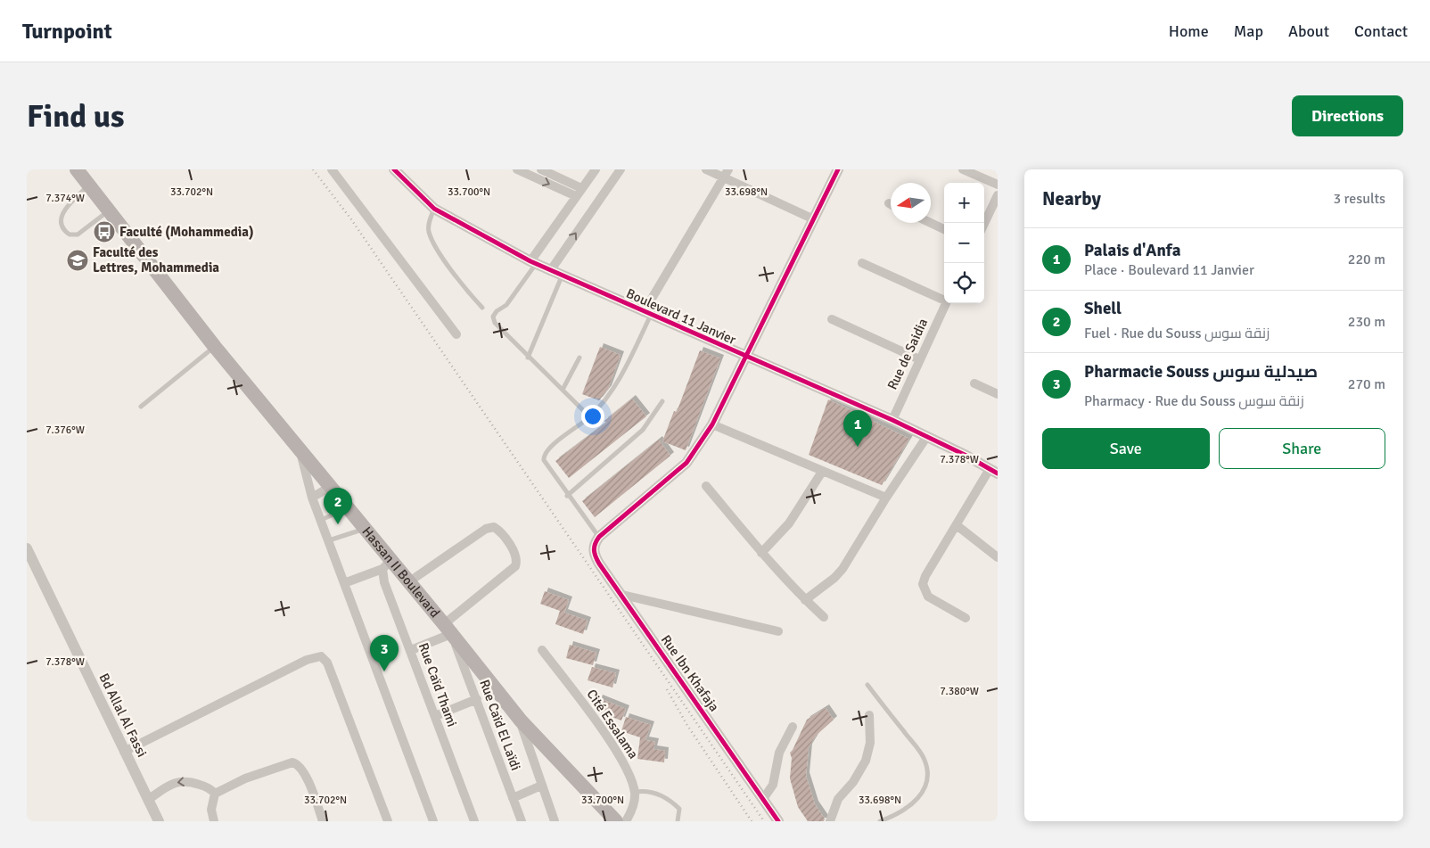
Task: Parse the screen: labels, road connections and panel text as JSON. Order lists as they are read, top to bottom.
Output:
{
  "streets": {
    "main road": ["Hassan II Boulevard"],
    "street": [
      "Boulevard 11 Janvier",
      "Rue de Saidia",
      "Rue Ibn Khafaja",
      "Rue Caïd Thami",
      "Bd Allal Al Fassi",
      "Cité Essalama",
      "Rue Caïd El Laïdi"
    ]
  },
  "crossings": [
    ["Boulevard 11 Janvier", "Rue de Saidia"],
    ["Hassan II Boulevard", "Rue Caïd Thami"],
    ["Hassan II Boulevard", "Rue Caïd El Laïdi"]
  ],
  "places": {
    "bus stop": ["Faculté (Mohammedia)"],
    "school or university": ["Faculté des Lettres, Mohammedia"]
  },
  "north": "left",
  "page": {
    "header": "Turnpoint",
    "nav": [
      "Home",
      "Map",
      "About",
      "Contact"
    ],
    "buttons": [
      "Directions",
      ["Save", "Share"]
    ],
    "title": "Find us",
    "heading": ["Nearby", "3 results"],
    "map_buttons": ["+", "−"],
    "list": [
      {
        "mark": "1",
        "name": "Palais d'Anfa",
        "note": "Place · Boulevard 11 Janvier",
        "value": "220 m"
      },
      {
        "mark": "2",
        "name": "Shell",
        "note": "Fuel · Rue du Souss زنقة سوس",
        "value": "230 m"
      },
      {
        "mark": "3",
        "name": "Pharmacie Souss صيدلية سوس",
        "note": "Pharmacy · Rue du Souss زنقة سوس",
        "value": "270 m"
      }
    ],
    "pins": ["1", "2", "3"]
  },
  "coordinates": [
    "33.702°N",
    "33.700°N",
    "33.698°N",
    "7.374°W",
    "7.376°W",
    "7.378°W",
    "7.380°W"
  ]
}
